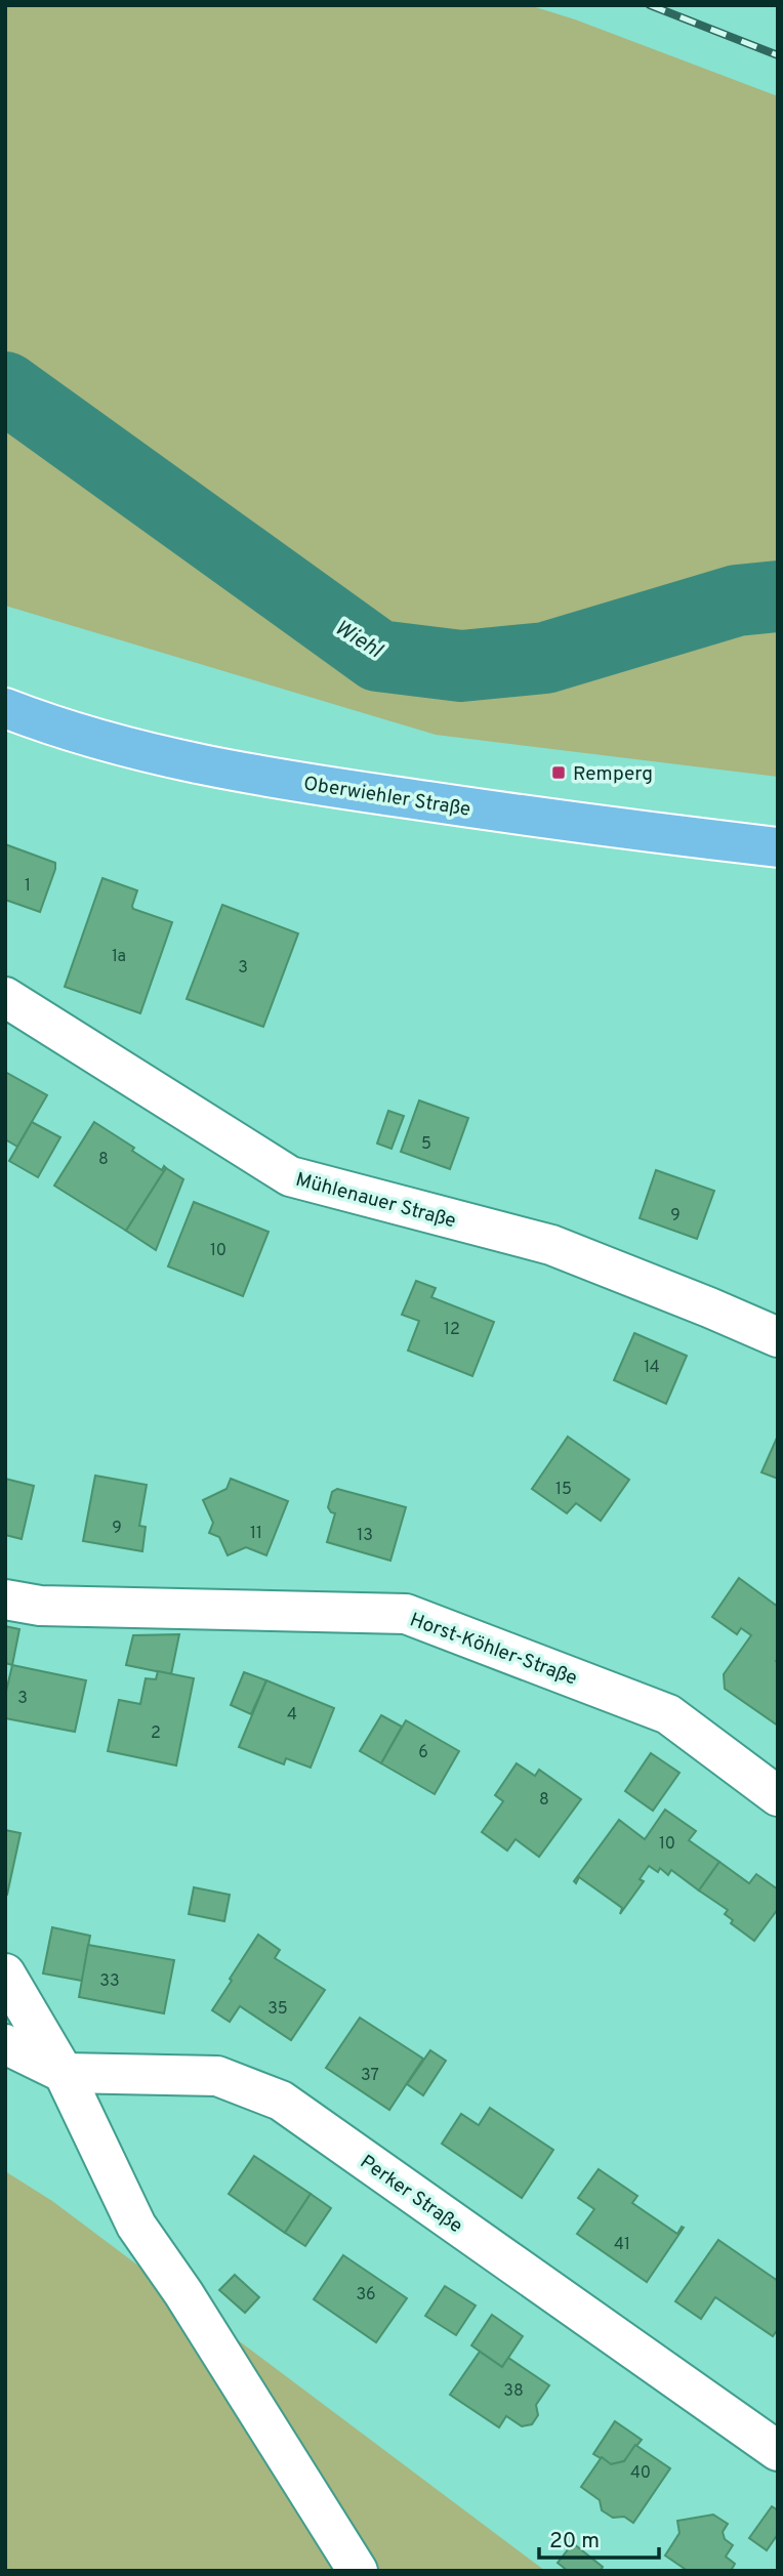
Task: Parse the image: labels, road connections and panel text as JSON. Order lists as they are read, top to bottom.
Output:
{
  "streets": {
    "main road": ["Oberwiehler Straße"],
    "street": ["Mühlenauer Straße", "Horst-Köhler-Straße", "Perker Straße"]
  },
  "water": ["Wiehl"],
  "places": {
    "transit": ["Remperg"]
  },
  "house_numbers": [
    "1",
    "1a",
    "3",
    "5",
    "8",
    "9",
    "10",
    "12",
    "14",
    "15",
    "9",
    "11",
    "13",
    "3",
    "4",
    "2",
    "6",
    "8",
    "10",
    "33",
    "35",
    "37",
    "41",
    "36",
    "38",
    "40"
  ],
  "scale_bar": "20 m"
}
